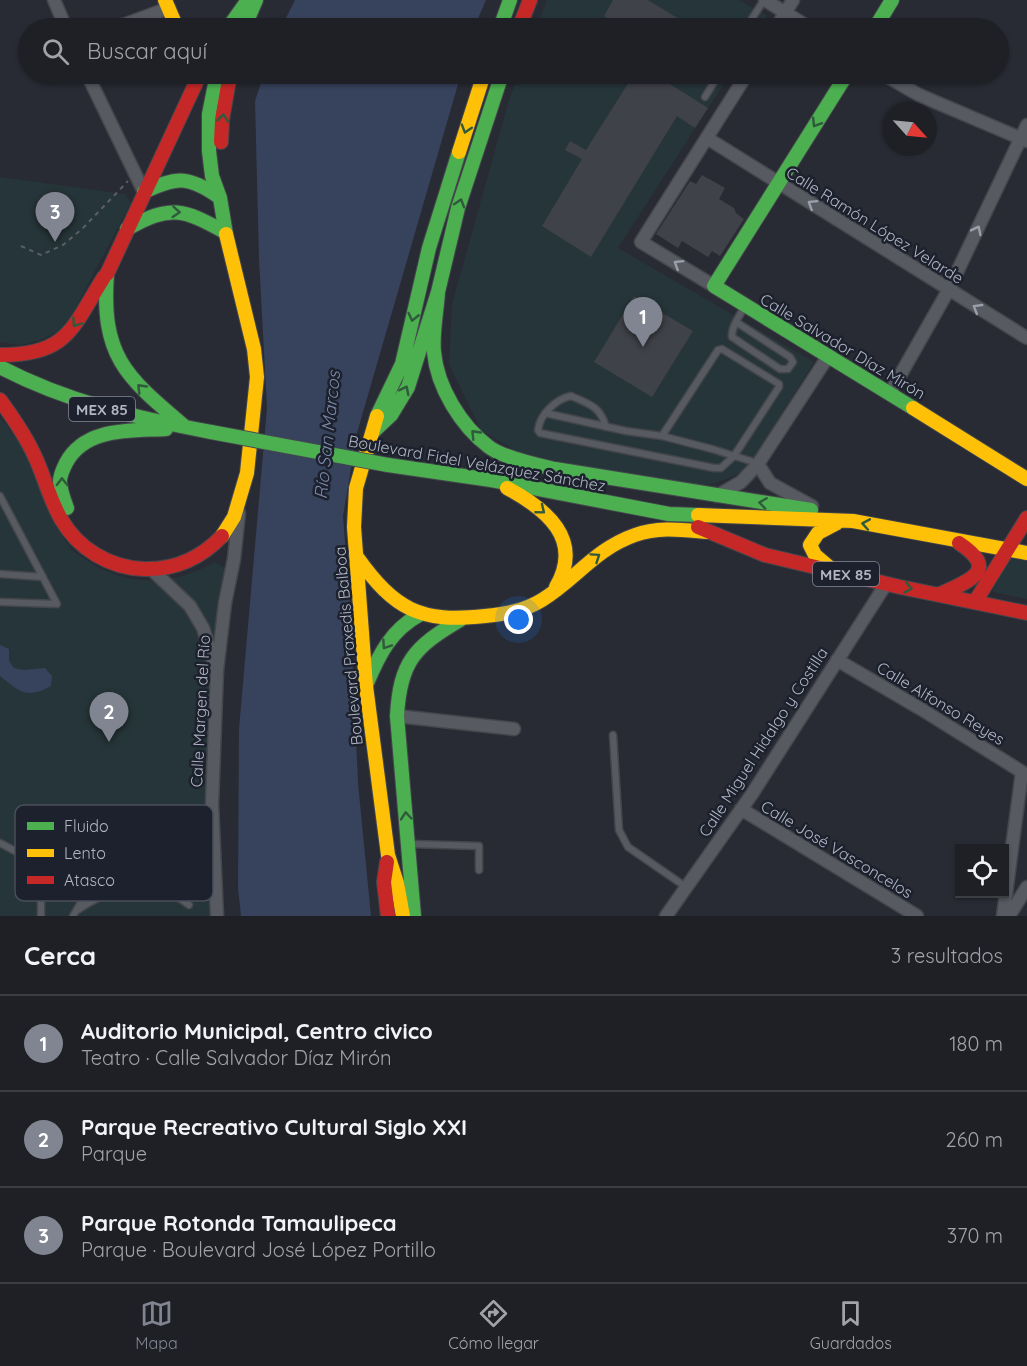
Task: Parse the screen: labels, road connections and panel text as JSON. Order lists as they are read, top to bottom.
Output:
{
  "streets": {
    "main road": [
      "Calle Salvador Díaz Mirón",
      "MEX 85",
      "Boulevard Fidel Velázquez Sánchez",
      "Boulevard Praxedis Balboa"
    ],
    "street": [
      "Calle Ramón López Velarde",
      "Calle Alfonso Reyes",
      "Calle Margen del Río",
      "Calle Miguel Hidalgo y Costilla",
      "Calle José Vasconcelos"
    ]
  },
  "crossings": [
    ["Calle Ramón López Velarde", "Calle Salvador Díaz Mirón"],
    ["Boulevard Fidel Velázquez Sánchez", "Calle Miguel Hidalgo y Costilla"],
    ["Calle Alfonso Reyes", "Calle Miguel Hidalgo y Costilla"],
    ["Calle Miguel Hidalgo y Costilla", "Calle José Vasconcelos"]
  ],
  "one_way": ["Calle Ramón López Velarde"],
  "water": ["Río San Marcos"],
  "legend": ["Fluido", "Lento", "Atasco"],
  "north": "bottom right",
  "page": {
    "search": "Buscar aquí",
    "pins": ["3", "1", "2"],
    "heading": ["Cerca", "3 resultados"],
    "list": [
      {
        "mark": "1",
        "name": "Auditorio Municipal, Centro civico",
        "note": "Teatro · Calle Salvador Díaz Mirón",
        "value": "180 m"
      },
      {
        "mark": "2",
        "name": "Parque Recreativo Cultural Siglo XXI",
        "note": "Parque",
        "value": "260 m"
      },
      {
        "mark": "3",
        "name": "Parque Rotonda Tamaulipeca",
        "note": "Parque · Boulevard José López Portillo",
        "value": "370 m"
      }
    ],
    "nav": ["Mapa", "Cómo llegar", "Guardados"]
  }
}
